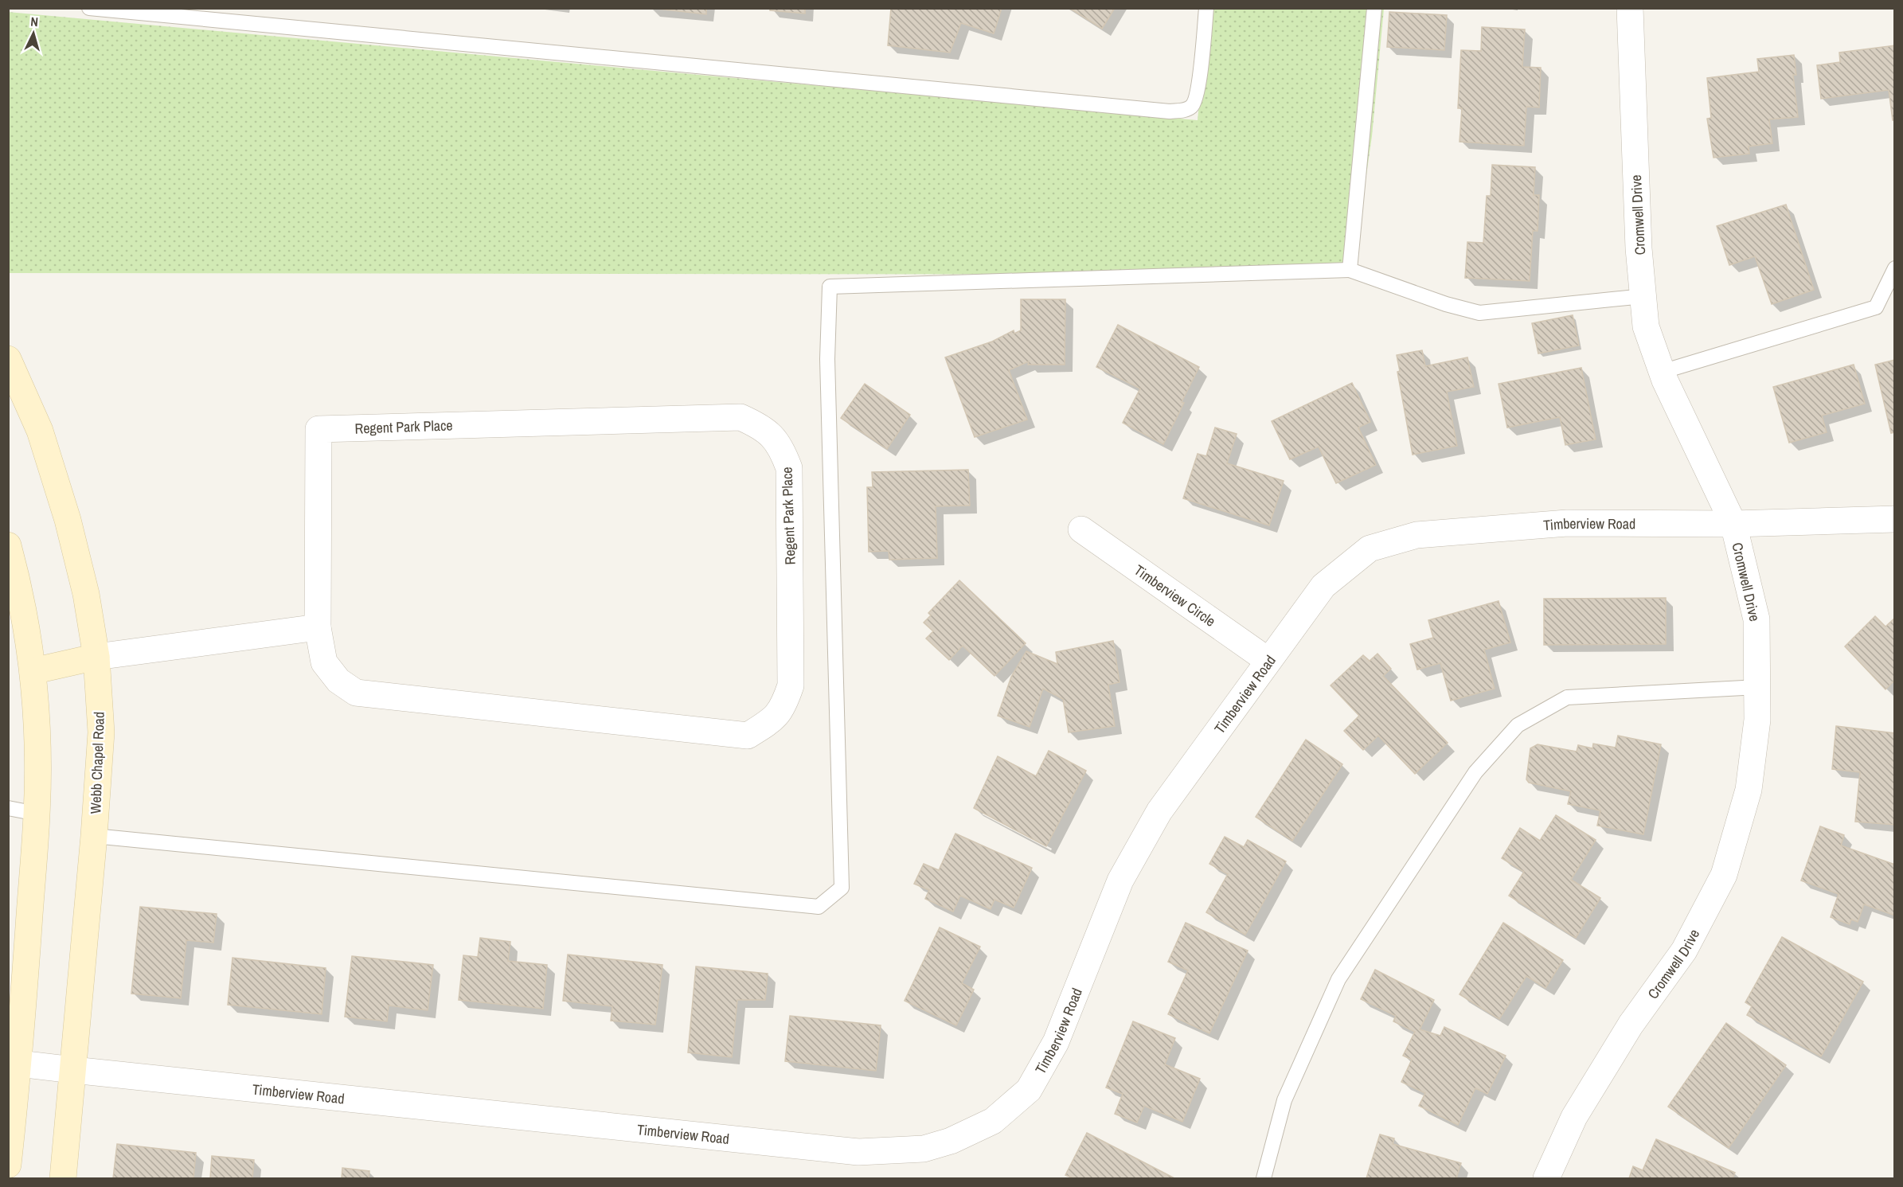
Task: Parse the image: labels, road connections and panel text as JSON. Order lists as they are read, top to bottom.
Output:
{
  "streets": {
    "main road": ["Webb Chapel Road"],
    "street": [
      "Cromwell Drive",
      "Regent Park Place",
      "Timberview Road",
      "Timberview Circle"
    ]
  },
  "crossings": [
    ["Cromwell Drive", "Timberview Road"],
    ["Timberview Road", "Timberview Circle"],
    ["Timberview Road", "Webb Chapel Road"]
  ],
  "north": "top"
}
